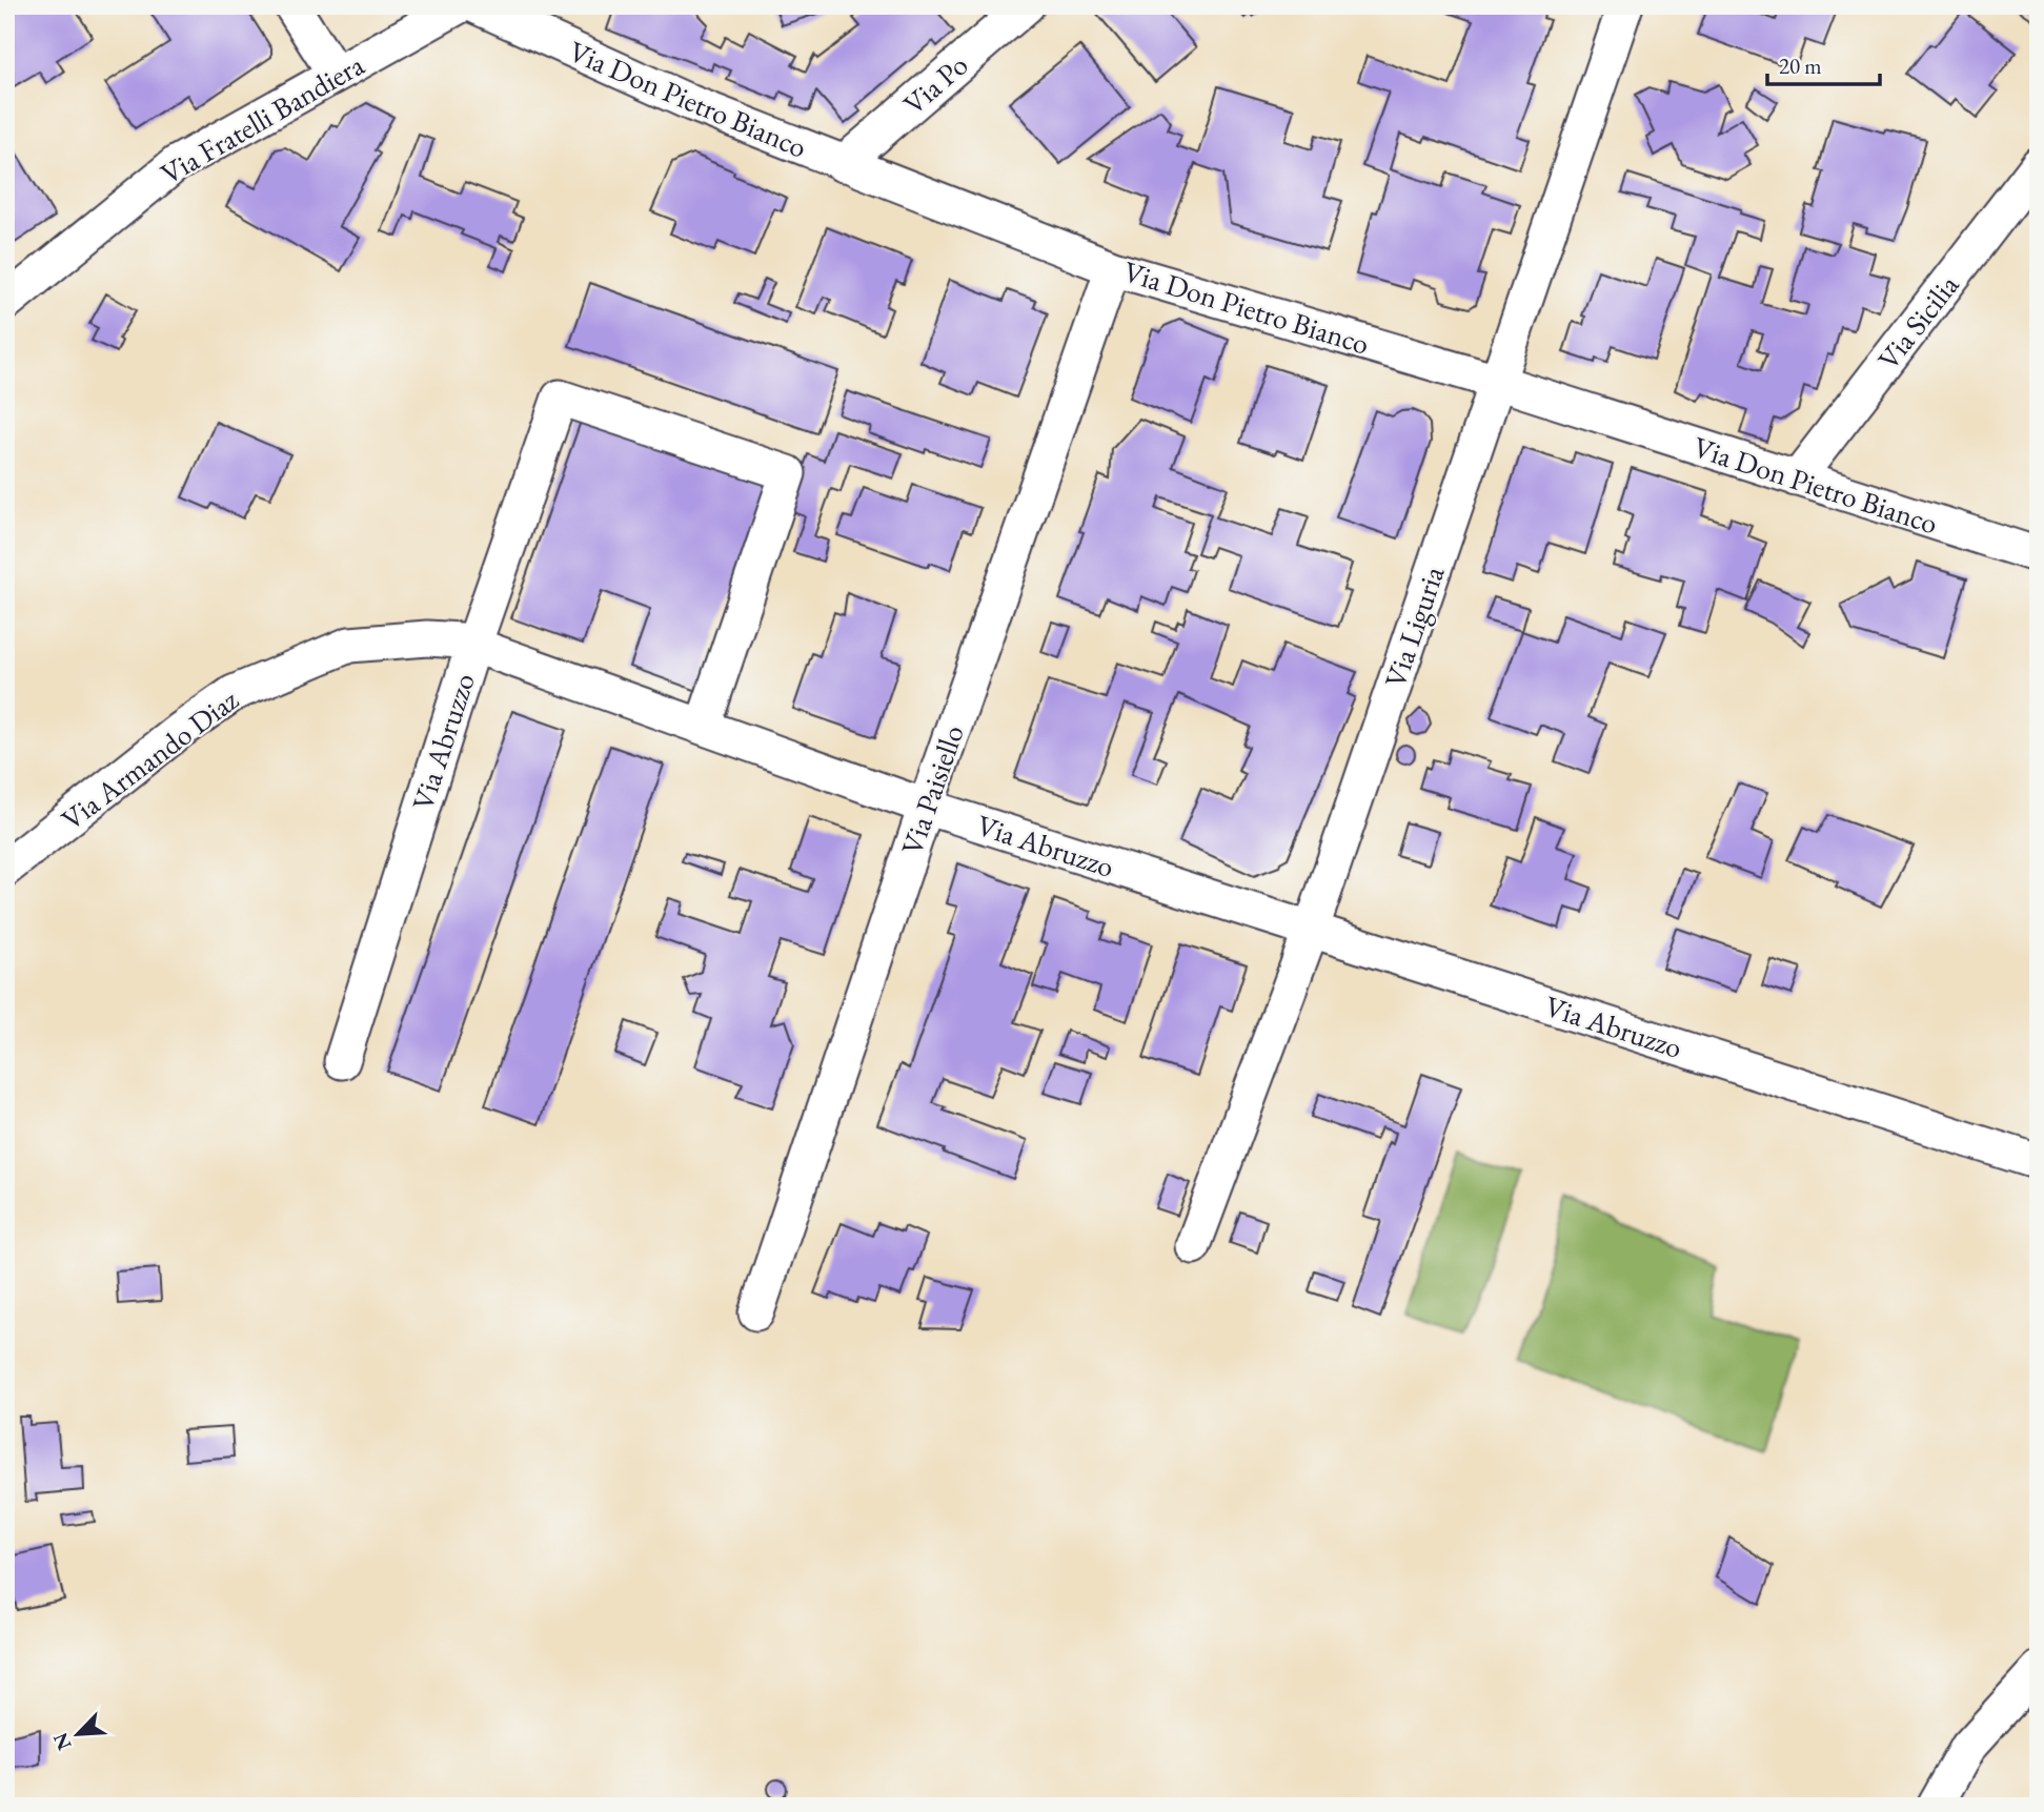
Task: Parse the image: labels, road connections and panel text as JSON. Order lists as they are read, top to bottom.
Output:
{
  "streets": {
    "street": [
      "Via Po",
      "Via Don Pietro Bianco",
      "Via Fratelli Bandiera",
      "Via Sicilia",
      "Via Liguria",
      "Via Abruzzo",
      "Via Armando Diaz",
      "Via Paisiello"
    ]
  },
  "crossings": [
    ["Via Po", "Via Don Pietro Bianco"],
    ["Via Don Pietro Bianco", "Via Sicilia"],
    ["Via Don Pietro Bianco", "Via Liguria"],
    ["Via Don Pietro Bianco", "Via Paisiello"],
    ["Via Liguria", "Via Abruzzo"],
    ["Via Abruzzo", "Via Armando Diaz"],
    ["Via Abruzzo", "Via Paisiello"]
  ],
  "scale_bar": "20 m",
  "north": "bottom left"
}
